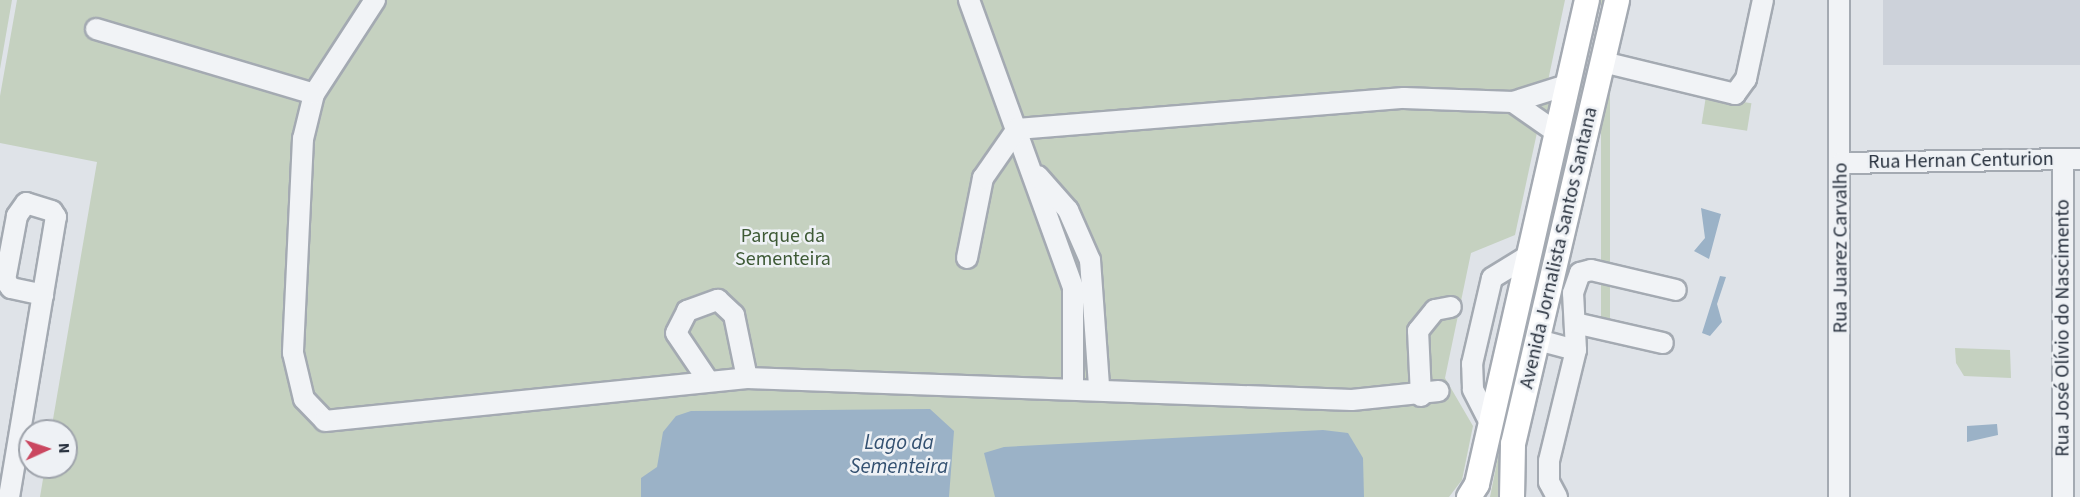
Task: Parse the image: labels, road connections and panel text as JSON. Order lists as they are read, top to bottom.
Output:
{
  "streets": {
    "main road": ["Avenida Jornalista Santos Santana"],
    "street": ["Rua Hernan Centurion", "Rua Juarez Carvalho", "Rua José Olívio do Nascimento"]
  },
  "crossings": [
    ["Rua Hernan Centurion", "Rua Juarez Carvalho"],
    ["Rua Hernan Centurion", "Rua José Olívio do Nascimento"]
  ],
  "water": ["Lago da Sementeira"],
  "parks": ["Parque da Sementeira"],
  "north": "right"
}
